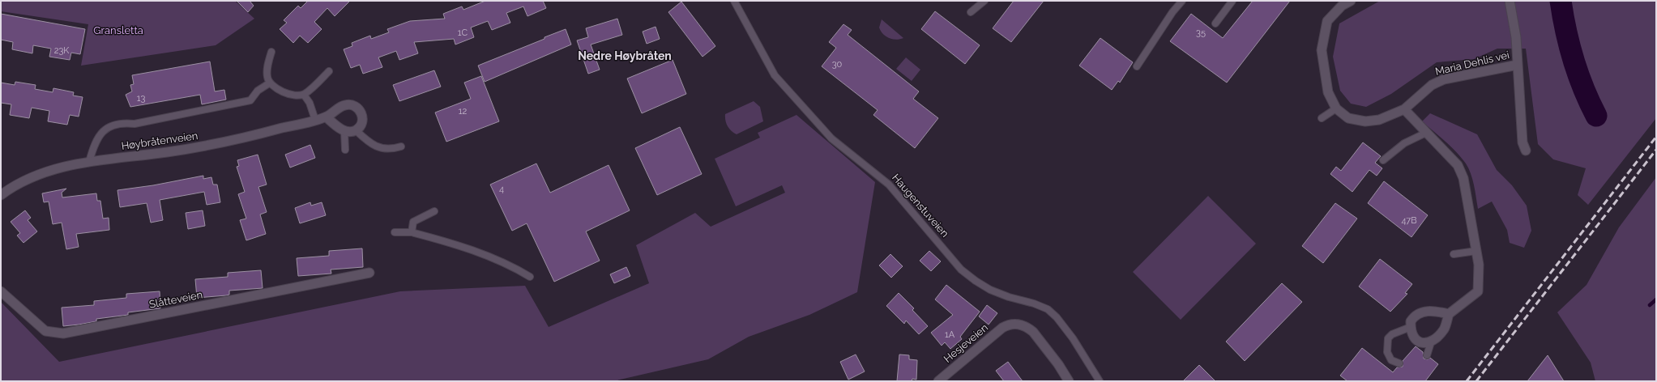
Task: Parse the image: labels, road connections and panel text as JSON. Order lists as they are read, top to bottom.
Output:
{
  "streets": {
    "street": [
      "Maria Dehlis vei",
      "Høybråtenveien",
      "Slåtteveien",
      "Hesjeveien"
    ],
    "lane": ["Haugenstuveien"]
  },
  "districts": ["Nedre Høybråten"],
  "parks": ["Gransletta"],
  "house_numbers": [
    "1C",
    "35",
    "23K",
    "30",
    "13",
    "12",
    "4",
    "47B",
    "1A"
  ]
}
